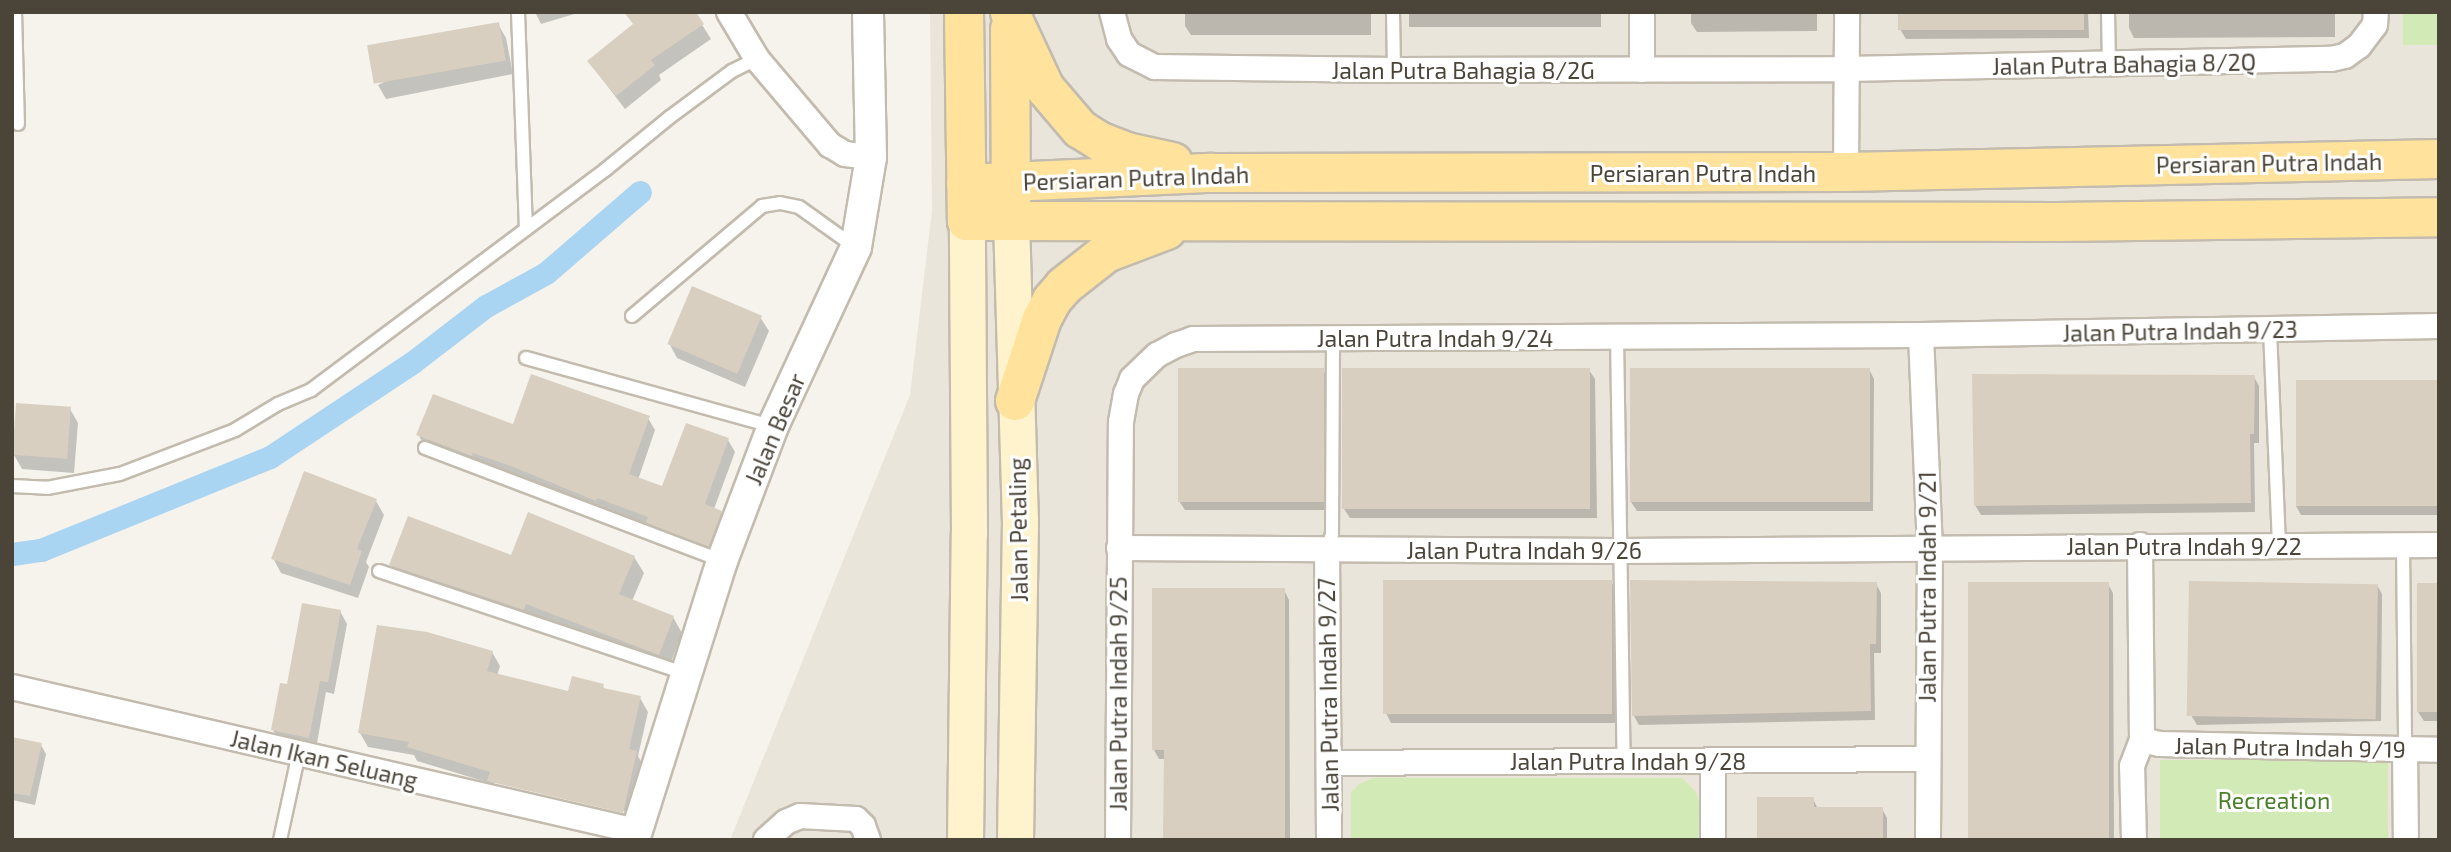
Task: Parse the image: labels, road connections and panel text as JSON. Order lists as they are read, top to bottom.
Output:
{
  "streets": {
    "main road": ["Persiaran Putra Indah", "Jalan Petaling"],
    "street": [
      "Jalan Putra Bahagia 8/2Q",
      "Jalan Putra Bahagia 8/2G",
      "Jalan Putra Indah 9/23",
      "Jalan Putra Indah 9/24",
      "Jalan Besar",
      "Jalan Putra Indah 9/22",
      "Jalan Putra Indah 9/26",
      "Jalan Putra Indah 9/21",
      "Jalan Putra Indah 9/25",
      "Jalan Putra Indah 9/27",
      "Jalan Putra Indah 9/19",
      "Jalan Ikan Seluang",
      "Jalan Putra Indah 9/28"
    ]
  },
  "crossings": [
    ["Jalan Putra Bahagia 8/2Q", "Jalan Putra Bahagia 8/2G"],
    ["Persiaran Putra Indah", "Jalan Petaling"],
    ["Jalan Putra Indah 9/23", "Jalan Putra Indah 9/24"],
    ["Jalan Putra Indah 9/23", "Jalan Putra Indah 9/21"],
    ["Jalan Putra Indah 9/24", "Jalan Putra Indah 9/26"],
    ["Jalan Putra Indah 9/24", "Jalan Putra Indah 9/21"],
    ["Jalan Putra Indah 9/24", "Jalan Putra Indah 9/25"],
    ["Jalan Besar", "Jalan Ikan Seluang"],
    ["Jalan Putra Indah 9/22", "Jalan Putra Indah 9/26"],
    ["Jalan Putra Indah 9/22", "Jalan Putra Indah 9/21"],
    ["Jalan Putra Indah 9/26", "Jalan Putra Indah 9/21"],
    ["Jalan Putra Indah 9/26", "Jalan Putra Indah 9/25"],
    ["Jalan Putra Indah 9/26", "Jalan Putra Indah 9/27"],
    ["Jalan Putra Indah 9/21", "Jalan Putra Indah 9/28"],
    ["Jalan Putra Indah 9/27", "Jalan Putra Indah 9/28"]
  ],
  "parks": ["Recreation"]
}
